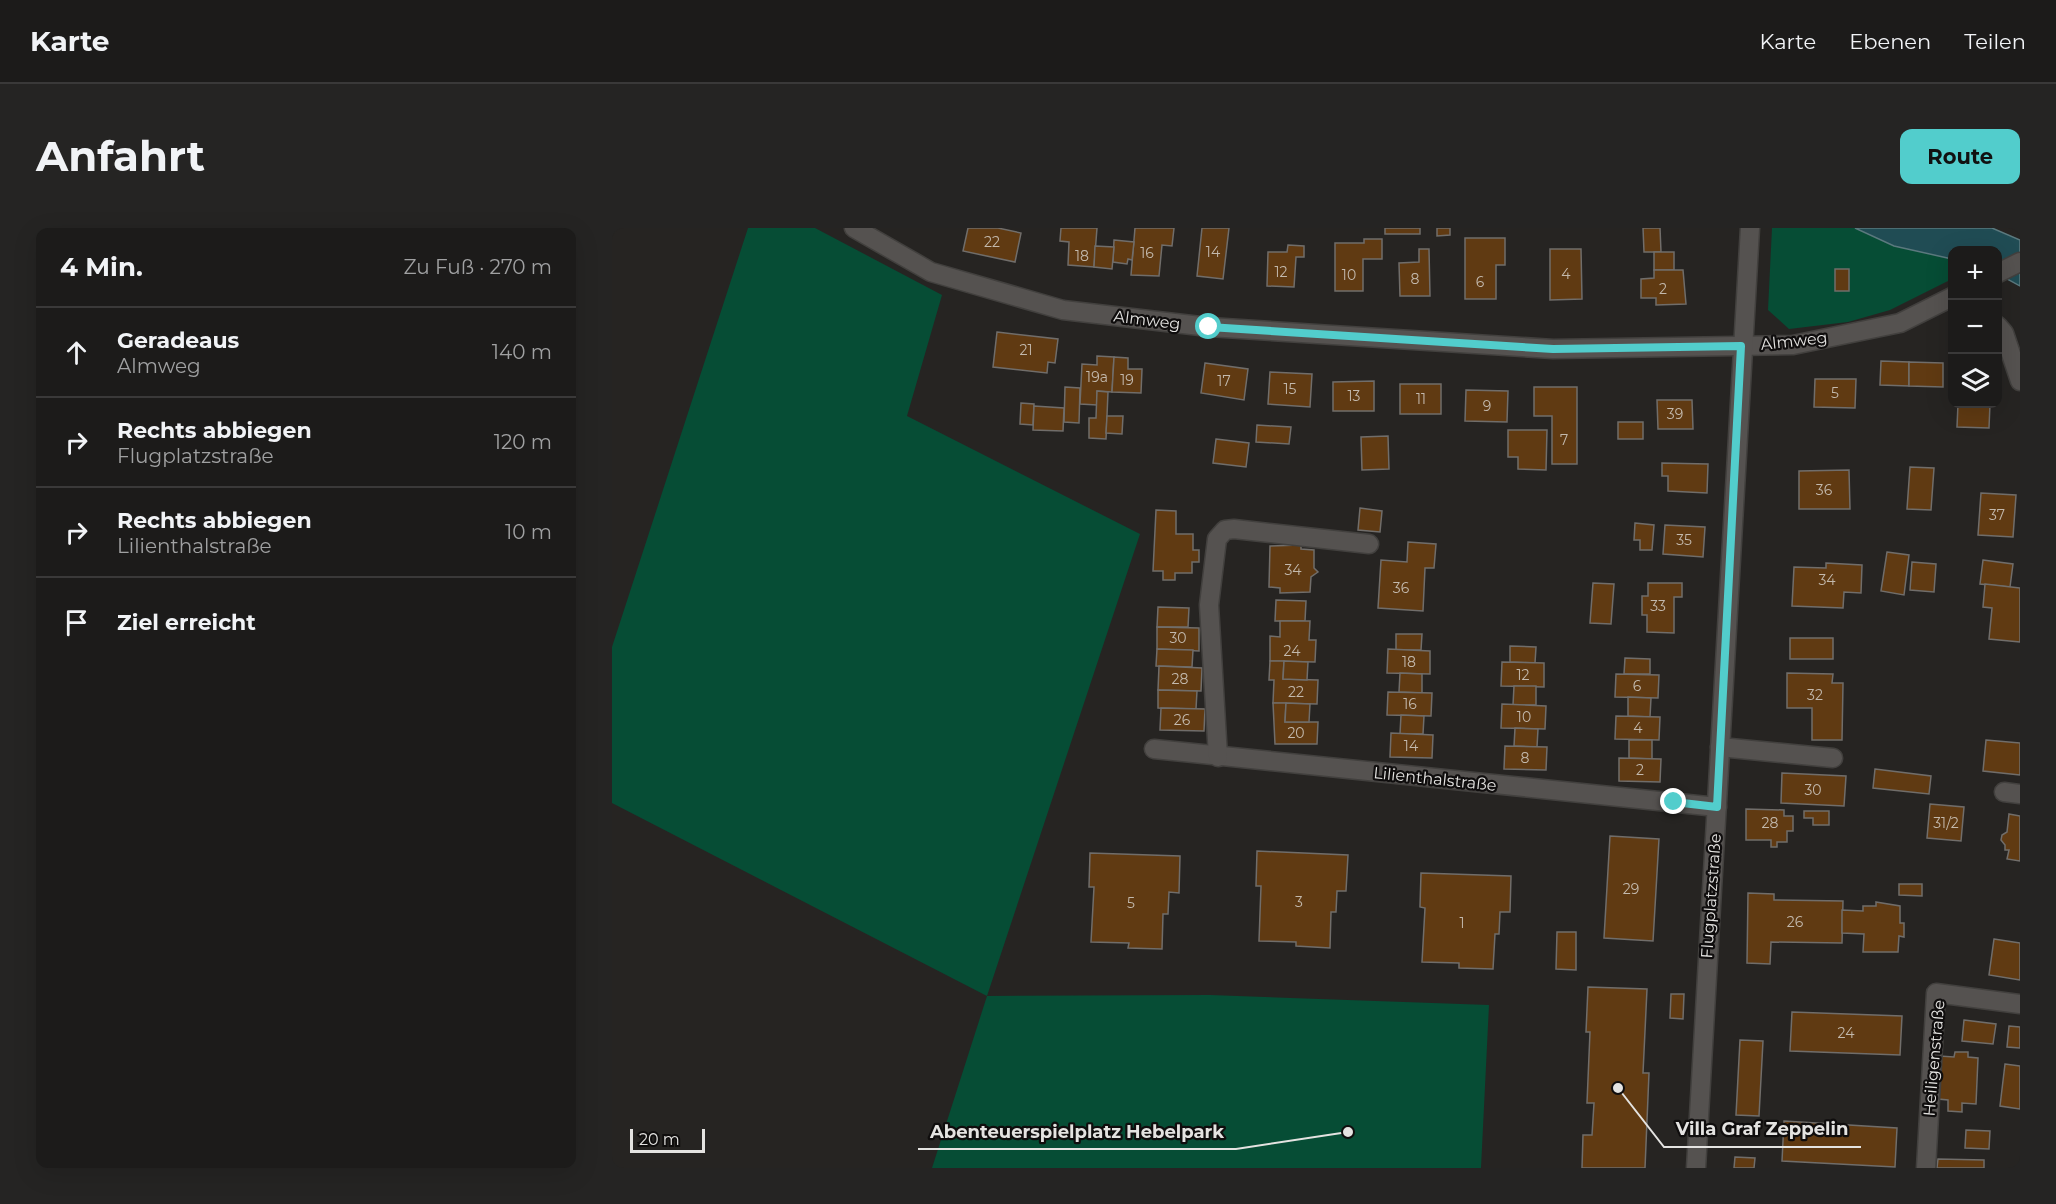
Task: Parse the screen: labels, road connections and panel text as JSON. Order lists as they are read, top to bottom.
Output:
{
  "streets": {
    "street": [
      "Almweg",
      "Lilienthalstraße",
      "Flugplatzstraße",
      "Heiligenstraße"
    ]
  },
  "crossings": [
    ["Almweg", "Flugplatzstraße"],
    ["Lilienthalstraße", "Flugplatzstraße"]
  ],
  "places": ["Villa Graf Zeppelin", "Abenteuerspielplatz Hebelpark"],
  "house_numbers": [
    "22",
    "14",
    "16",
    "18",
    "12",
    "4",
    "10",
    "8",
    "6",
    "2",
    "21",
    "19a",
    "19",
    "17",
    "15",
    "5",
    "13",
    "11",
    "9",
    "39",
    "7",
    "36",
    "37",
    "35",
    "34",
    "34",
    "36",
    "33",
    "30",
    "24",
    "18",
    "12",
    "28",
    "6",
    "22",
    "32",
    "16",
    "10",
    "26",
    "4",
    "20",
    "14",
    "8",
    "2",
    "30",
    "28",
    "31/2",
    "29",
    "3",
    "5",
    "26",
    "1",
    "24"
  ],
  "scale_bar": "20 m",
  "page": {
    "header": "Karte",
    "nav": ["Karte", "Ebenen", "Teilen"],
    "buttons": "Route",
    "title": "Anfahrt",
    "heading": ["4 Min.", "Zu Fuß · 270 m"],
    "map_buttons": ["+", "−"],
    "list": [
      ["Geradeaus", "Almweg", "140 m"],
      ["Rechts abbiegen", "Flugplatzstraße", "120 m"],
      ["Rechts abbiegen", "Lilienthalstraße", "10 m"],
      "Ziel erreicht"
    ],
    "scale": "20 m"
  }
}
